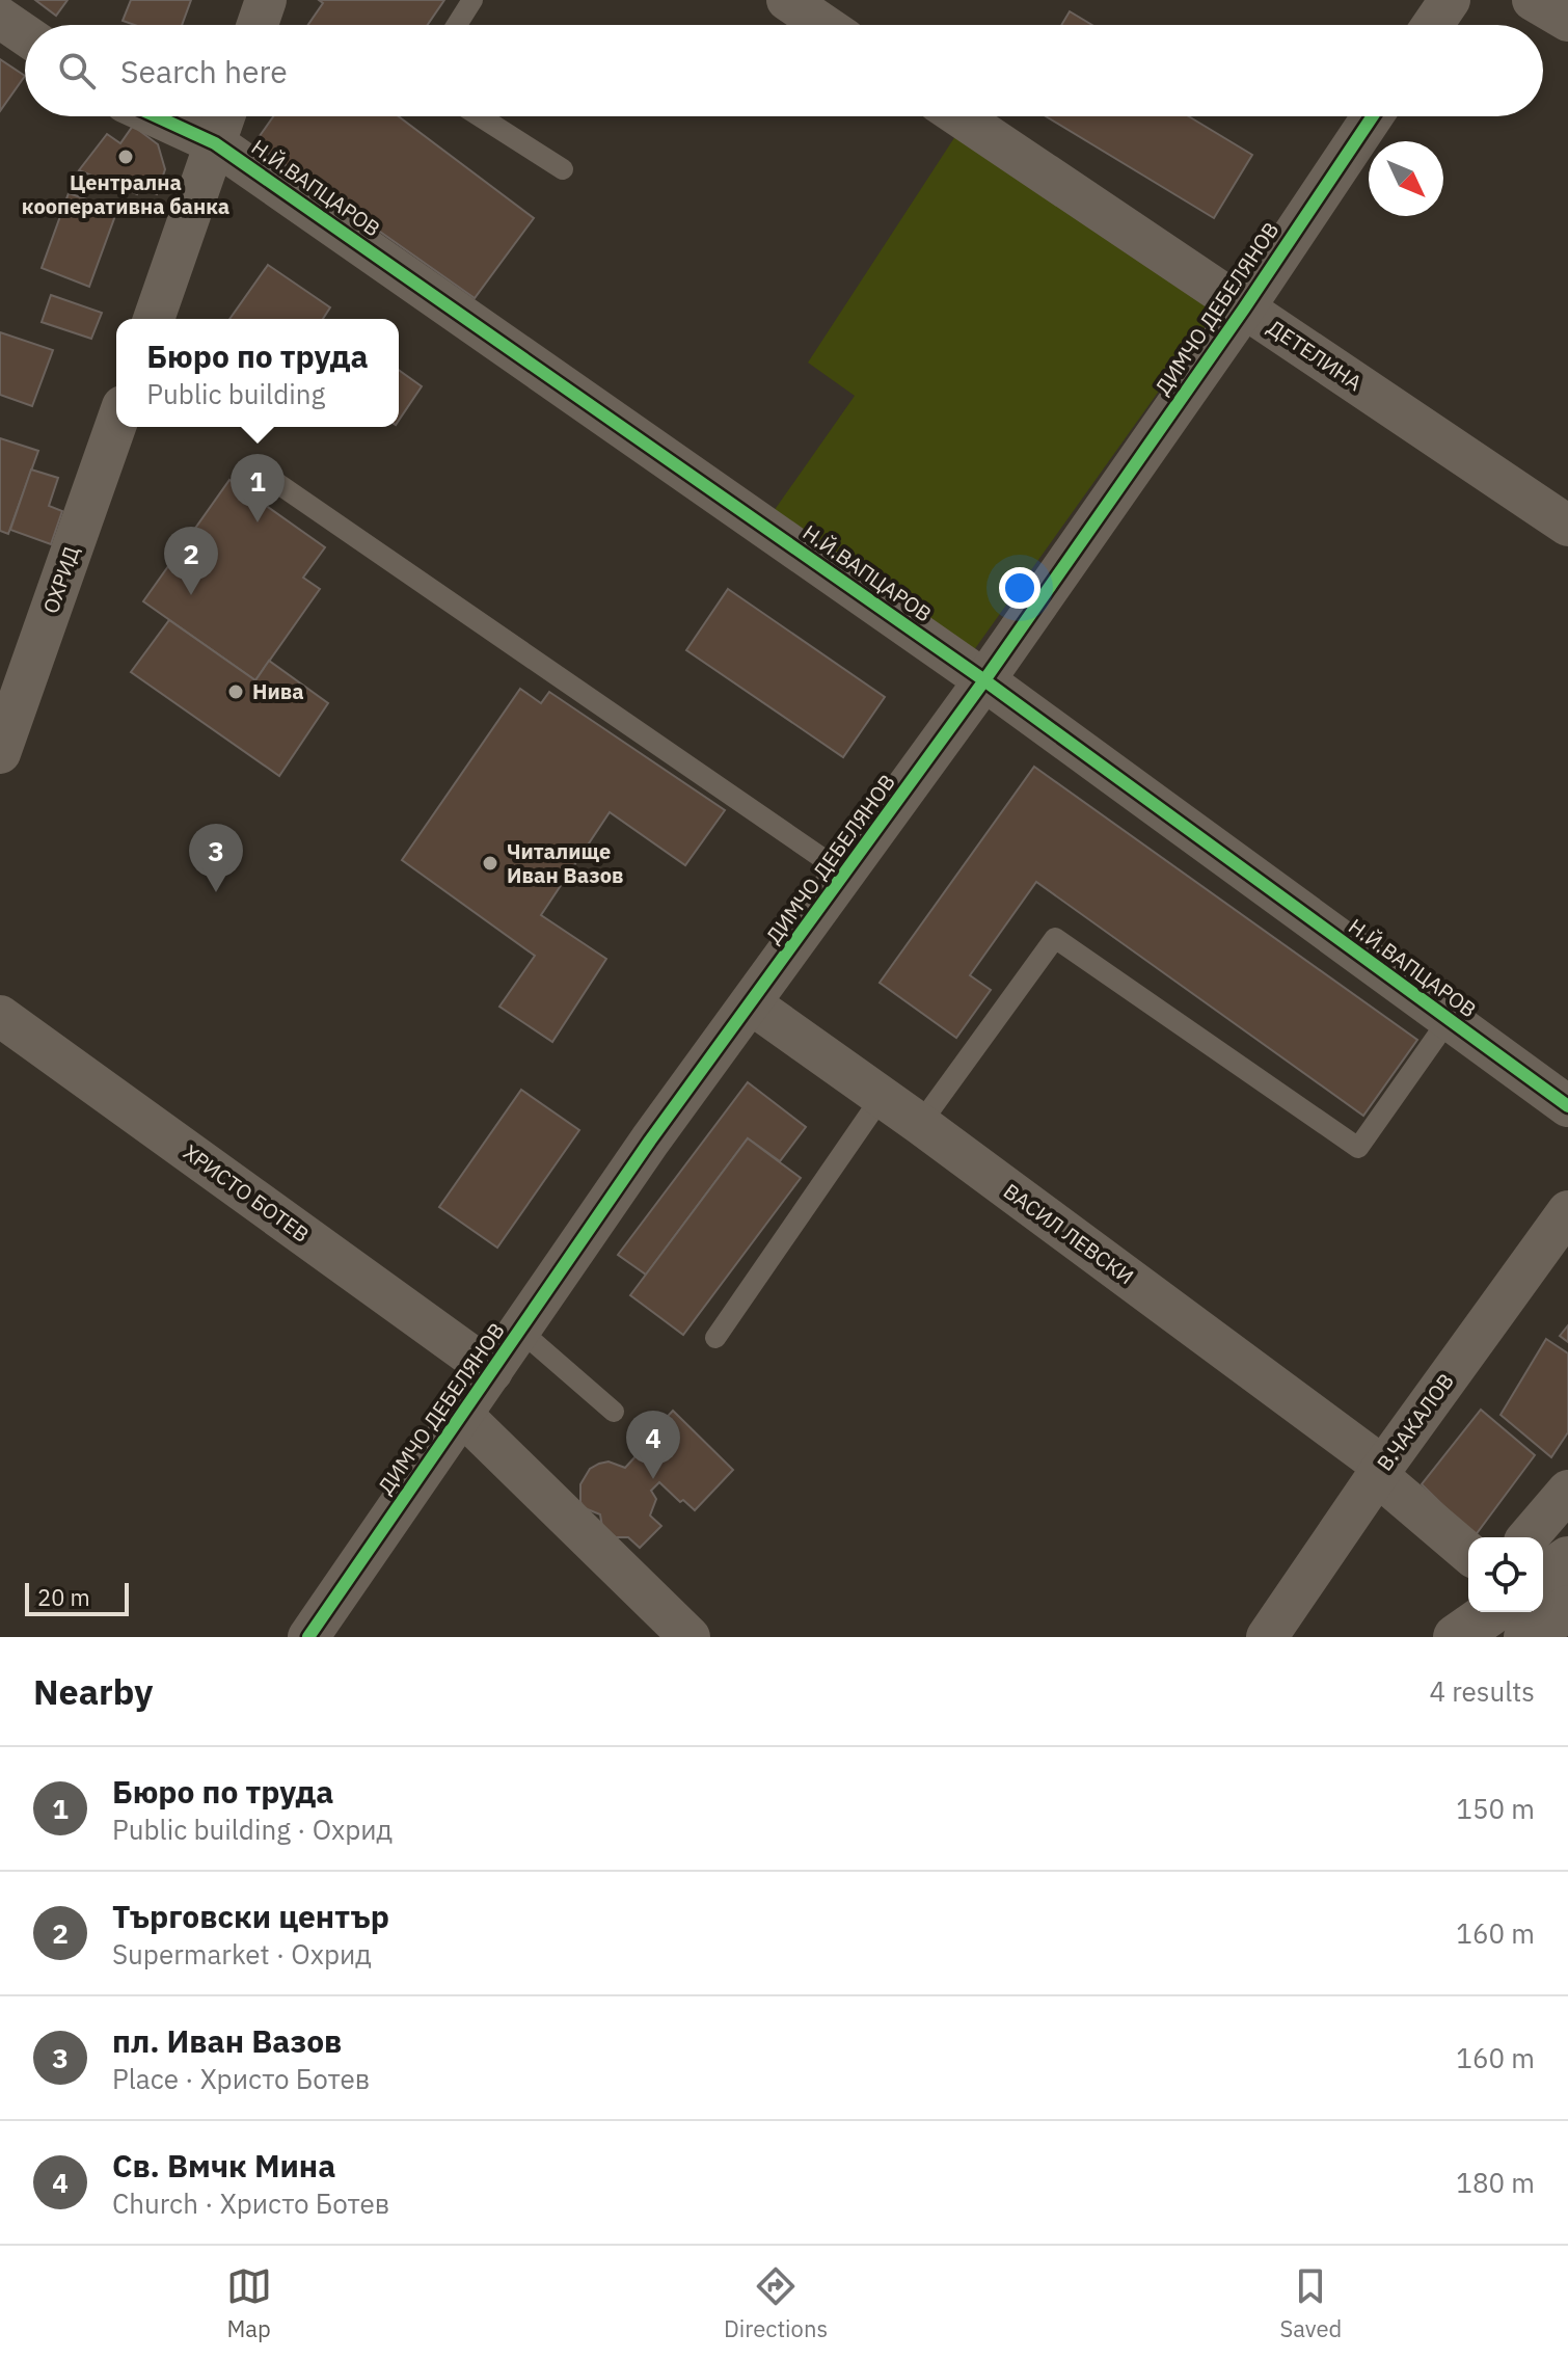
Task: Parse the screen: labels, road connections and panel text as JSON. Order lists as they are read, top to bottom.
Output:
{
  "streets": {
    "street": [
      "Н.Й.ВАПЦАРОВ",
      "ДИМЧО ДЕБЕЛЯНОВ",
      "ДЕТЕЛИНА",
      "ОХРИД",
      "ХРИСТО БОТЕВ",
      "ВАСИЛ ЛЕВСКИ",
      "В.ЧАКАЛОВ"
    ]
  },
  "crossings": [
    ["Н.Й.ВАПЦАРОВ", "ДИМЧО ДЕБЕЛЯНОВ"],
    ["ДИМЧО ДЕБЕЛЯНОВ", "ДЕТЕЛИНА"],
    ["ДИМЧО ДЕБЕЛЯНОВ", "ХРИСТО БОТЕВ"],
    ["ДИМЧО ДЕБЕЛЯНОВ", "ВАСИЛ ЛЕВСКИ"],
    ["ВАСИЛ ЛЕВСКИ", "В.ЧАКАЛОВ"]
  ],
  "places": ["Централна кооперативна банка", "Нива", "Читалище Иван Вазов"],
  "scale_bar": "20 m",
  "north": "bottom right",
  "page": {
    "search": "Search here",
    "popup": ["Бюро по труда", "Public building"],
    "pins": [
      "1",
      "2",
      "3",
      "4"
    ],
    "scale": "20 m",
    "heading": ["Nearby", "4 results"],
    "list": [
      {
        "mark": "1",
        "name": "Бюро по труда",
        "note": "Public building · Охрид",
        "value": "150 m"
      },
      {
        "mark": "2",
        "name": "Търговски център",
        "note": "Supermarket · Охрид",
        "value": "160 m"
      },
      {
        "mark": "3",
        "name": "пл. Иван Вазов",
        "note": "Place · Христо Ботев",
        "value": "160 m"
      },
      {
        "mark": "4",
        "name": "Св. Вмчк Мина",
        "note": "Church · Христо Ботев",
        "value": "180 m"
      }
    ],
    "nav": ["Map", "Directions", "Saved"]
  }
}
